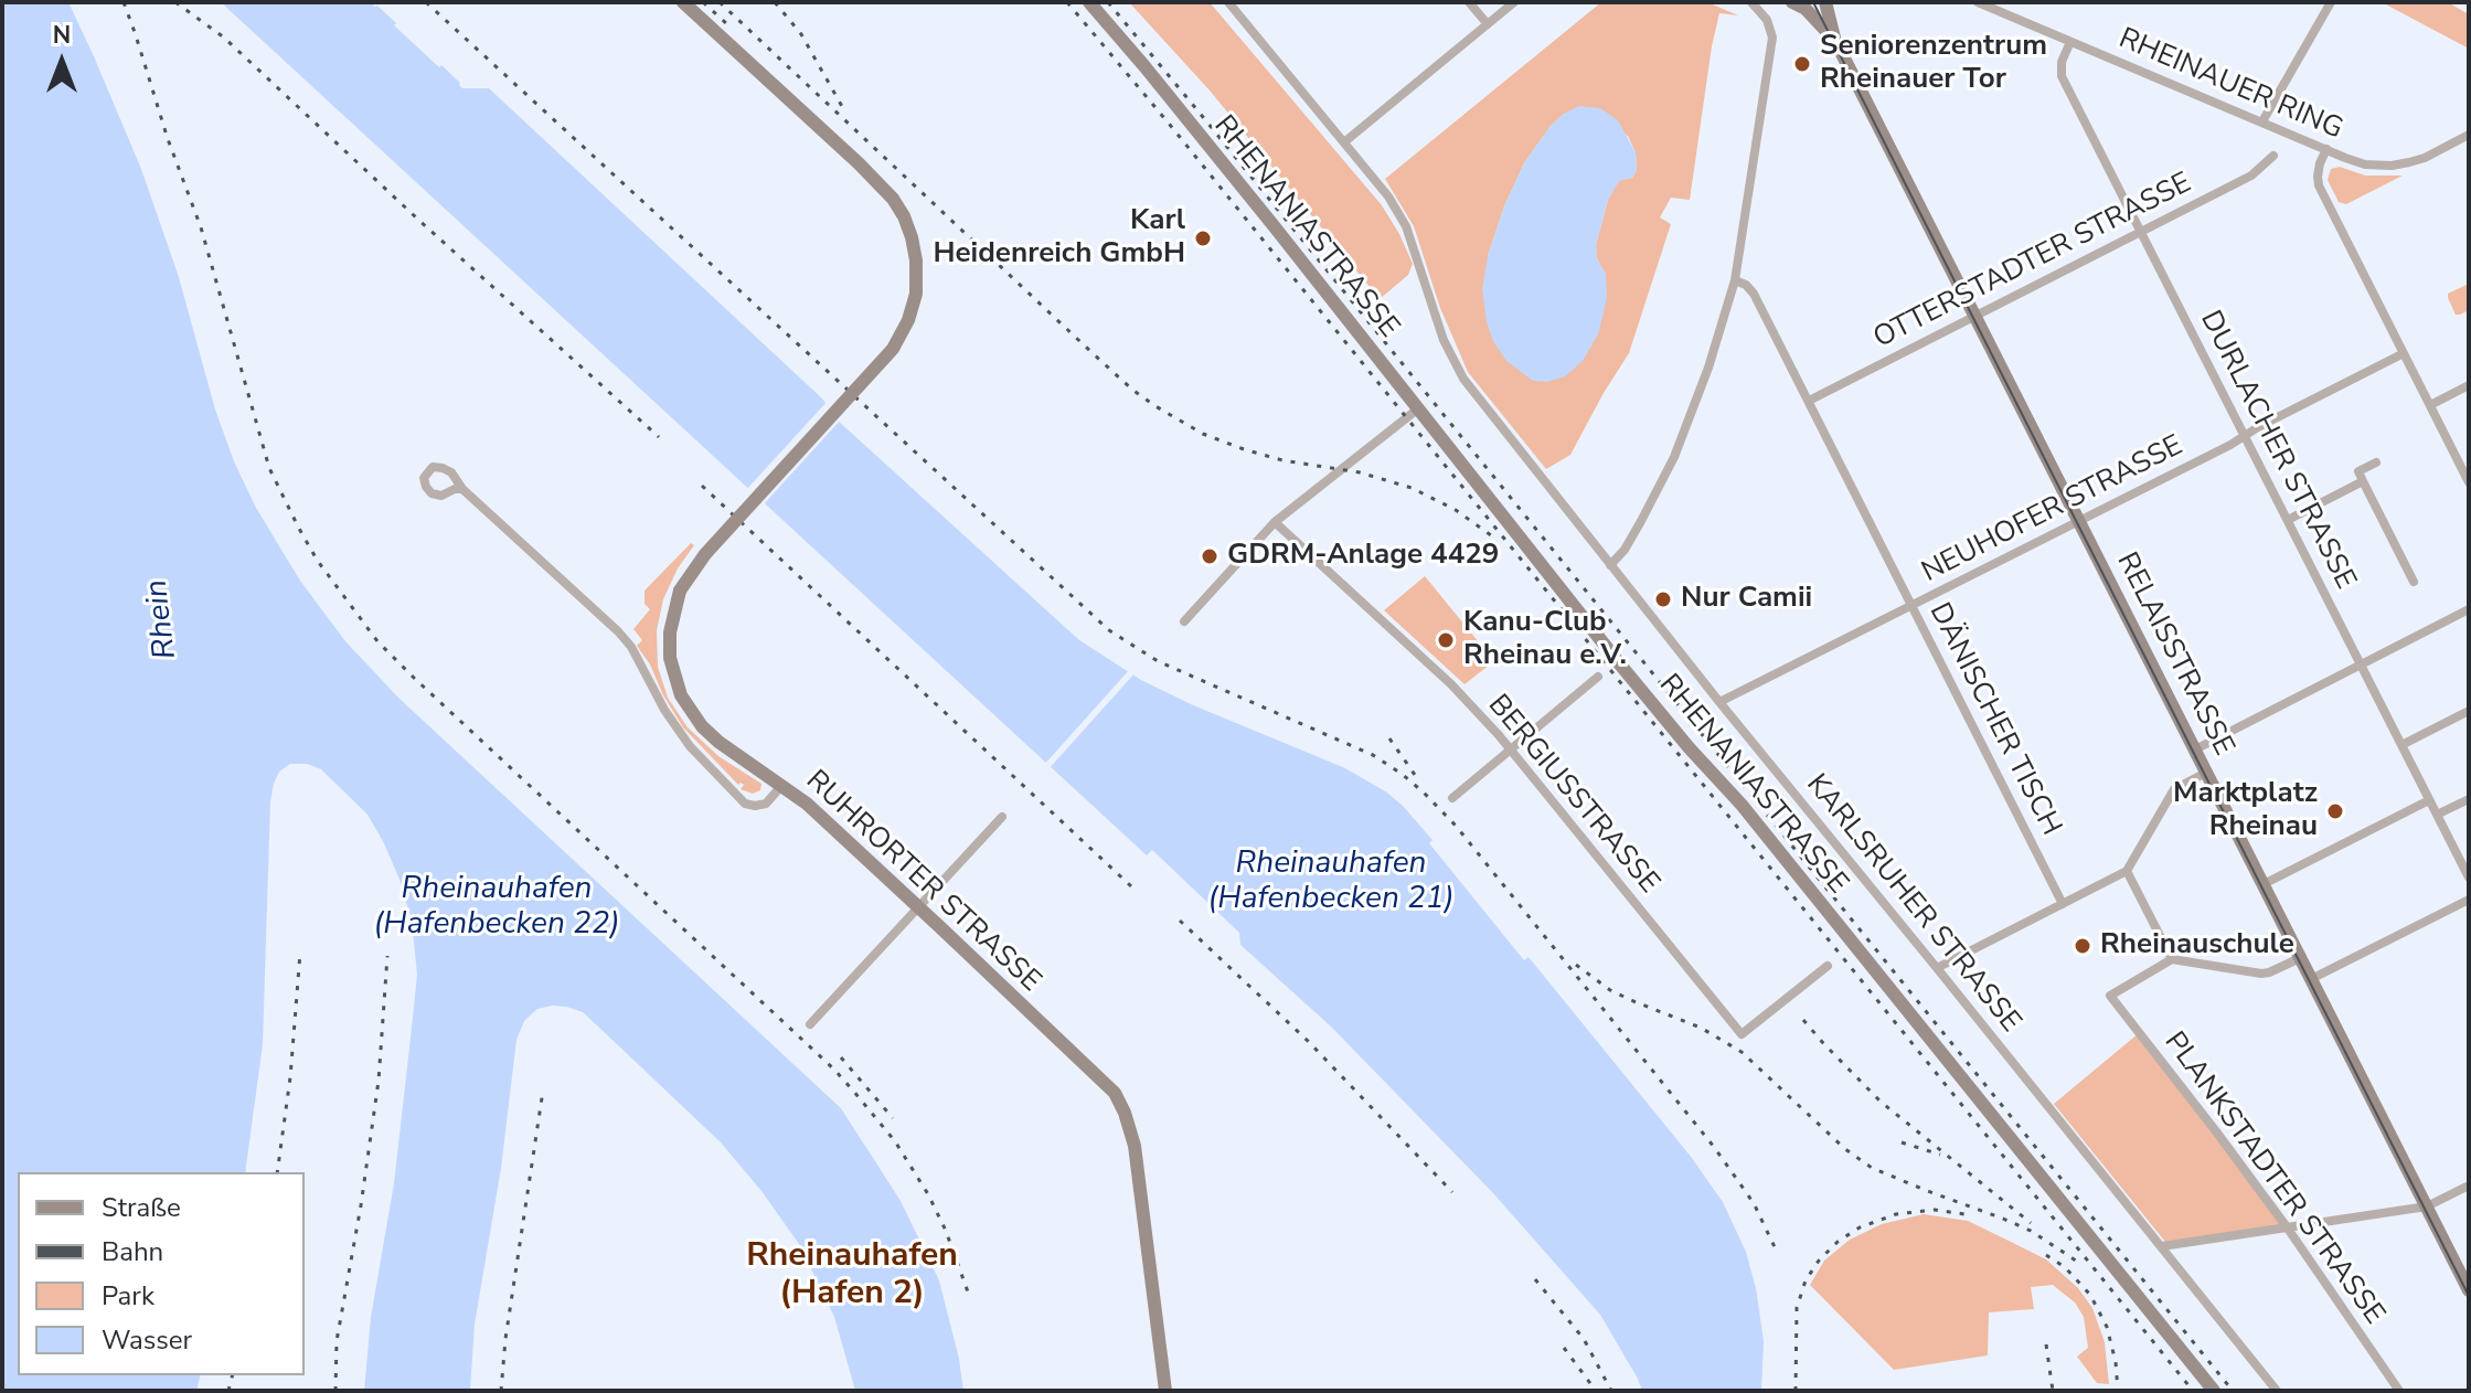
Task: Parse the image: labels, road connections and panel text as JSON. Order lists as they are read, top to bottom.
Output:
{
  "streets": {
    "street": [
      "RHEINAUER RING",
      "RHENANIASTRASSE",
      "OTTERSTADTER STRASSE",
      "DURLACHER STRASSE",
      "NEUHOFER STRASSE",
      "RELAISSTRASSE",
      "DÄNISCHER TISCH",
      "BERGIUSSTRASSE",
      "RUHRORTER STRASSE",
      "KARLSRUHER STRASSE",
      "PLANKSTADTER STRASSE"
    ]
  },
  "crossings": [
    ["RHEINAUER RING", "DURLACHER STRASSE"],
    ["OTTERSTADTER STRASSE", "DURLACHER STRASSE"],
    ["OTTERSTADTER STRASSE", "RELAISSTRASSE"],
    ["OTTERSTADTER STRASSE", "DÄNISCHER TISCH"],
    ["DURLACHER STRASSE", "NEUHOFER STRASSE"],
    ["NEUHOFER STRASSE", "RELAISSTRASSE"],
    ["NEUHOFER STRASSE", "DÄNISCHER TISCH"],
    ["NEUHOFER STRASSE", "KARLSRUHER STRASSE"]
  ],
  "districts": ["Rheinauhafen (Hafen 2)"],
  "water": ["Rhein", "Rheinauhafen (Hafenbecken 21)", "Rheinauhafen (Hafenbecken 22)"],
  "places": [
    "Seniorenzentrum Rheinauer Tor",
    "Karl Heidenreich GmbH",
    "GDRM-Anlage 4429",
    "Nur Camii",
    "Kanu-Club Rheinau e.V.",
    "Marktplatz Rheinau",
    "Rheinauschule"
  ],
  "legend": [
    "Straße",
    "Bahn",
    "Park",
    "Wasser"
  ],
  "north": "top"
}
